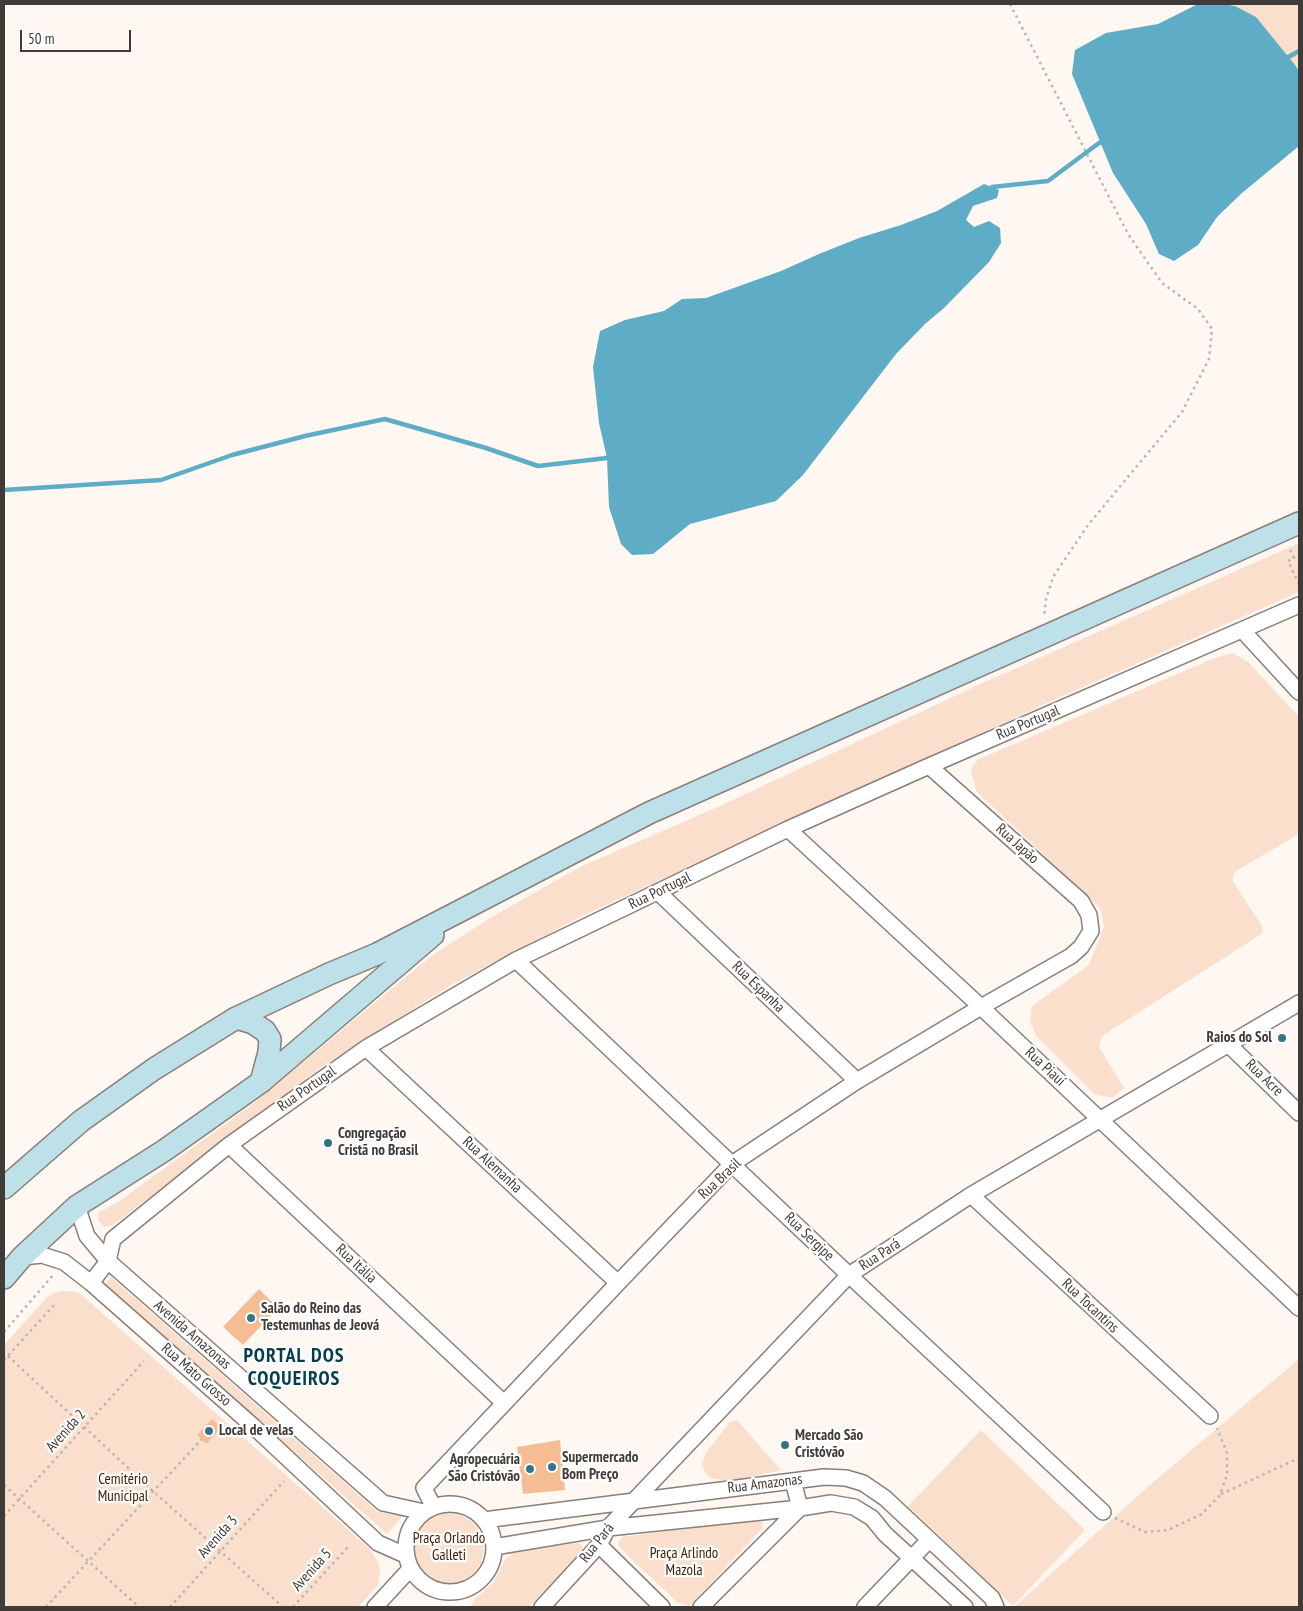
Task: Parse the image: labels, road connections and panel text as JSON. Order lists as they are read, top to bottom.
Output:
{
  "streets": {
    "street": [
      "Rua Portugal",
      "Rua Japão",
      "Rua Espanha",
      "Rua Piauí",
      "Rua Acre",
      "Rua Alemanha",
      "Rua Brasil",
      "Rua Sergipe",
      "Rua Pará",
      "Rua Itália",
      "Rua Tocantins",
      "Avenida Amazonas",
      "Rua Mato Grosso",
      "Rua Amazonas"
    ],
    "path": ["Avenida 2", "Avenida 3", "Avenida 5"]
  },
  "crossings": [
    ["Rua Portugal", "Rua Japão"],
    ["Rua Portugal", "Rua Espanha"],
    ["Rua Portugal", "Rua Piauí"],
    ["Rua Portugal", "Rua Alemanha"],
    ["Rua Portugal", "Rua Sergipe"],
    ["Rua Portugal", "Rua Itália"],
    ["Rua Portugal", "Avenida Amazonas"],
    ["Rua Portugal", "Rua Mato Grosso"],
    ["Rua Japão", "Rua Brasil"],
    ["Rua Espanha", "Rua Brasil"],
    ["Rua Piauí", "Rua Brasil"],
    ["Rua Piauí", "Rua Pará"],
    ["Rua Acre", "Rua Pará"],
    ["Rua Alemanha", "Rua Brasil"],
    ["Rua Brasil", "Rua Sergipe"],
    ["Rua Brasil", "Rua Itália"],
    ["Rua Brasil", "Avenida Amazonas"],
    ["Rua Brasil", "Rua Mato Grosso"],
    ["Rua Brasil", "Rua Amazonas"],
    ["Rua Sergipe", "Rua Pará"],
    ["Rua Pará", "Rua Tocantins"],
    ["Rua Pará", "Rua Amazonas"],
    ["Avenida Amazonas", "Rua Mato Grosso"],
    ["Avenida Amazonas", "Rua Amazonas"],
    ["Rua Mato Grosso", "Rua Amazonas"]
  ],
  "districts": ["PORTAL DOS COQUEIROS"],
  "parks": ["Cemitério Municipal", "Praça Orlando Galleti", "Praça Arlindo Mazola"],
  "places": [
    "Raios do Sol",
    "Congregação Cristã no Brasil",
    "Salão do Reino das Testemunhas de Jeová",
    "Local de velas",
    "Mercado São Cristóvão",
    "Supermercado Bom Preço",
    "Agropecuária São Cristóvão"
  ],
  "scale_bar": "50 m"
}
